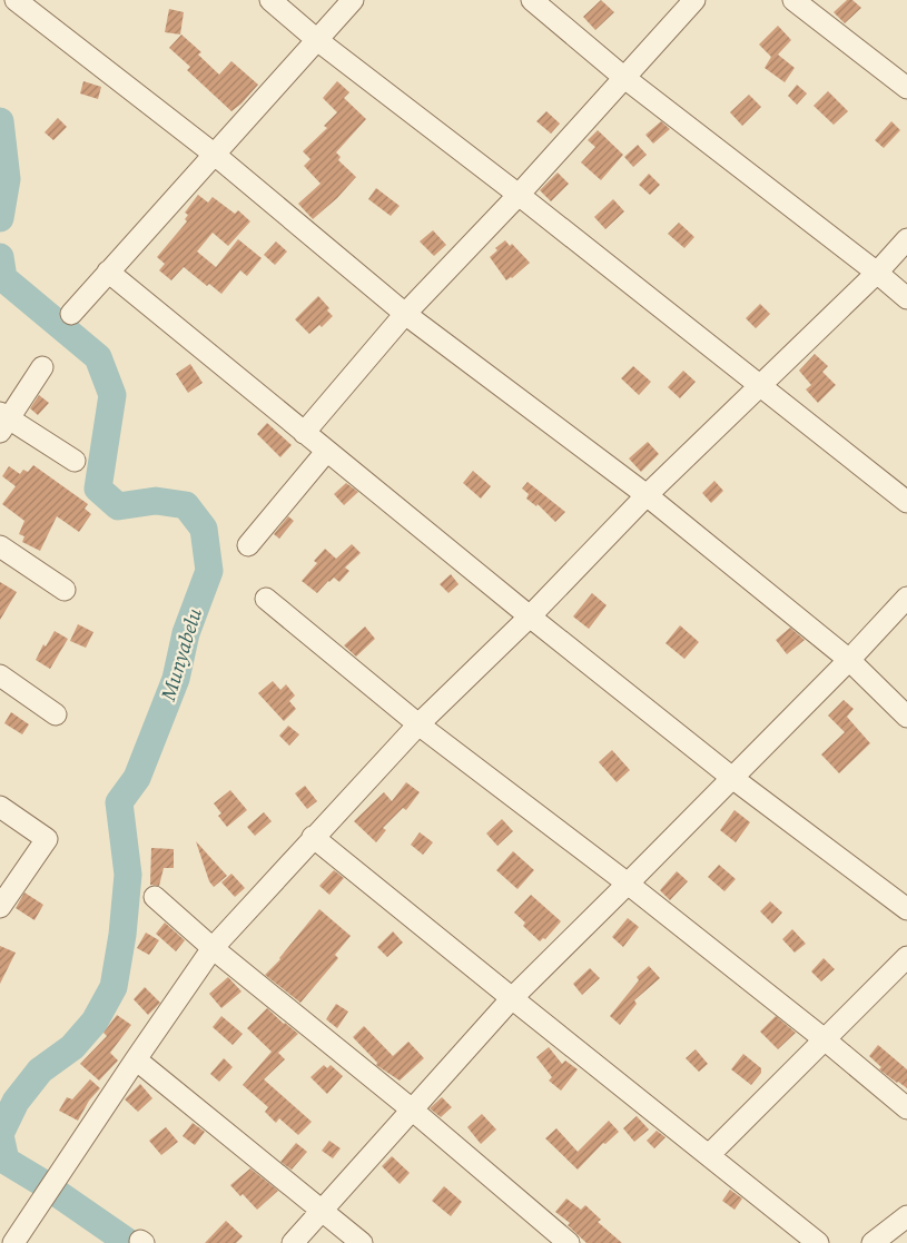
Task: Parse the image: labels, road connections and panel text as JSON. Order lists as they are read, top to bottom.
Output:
{
  "water": ["Munyabelu"]
}
